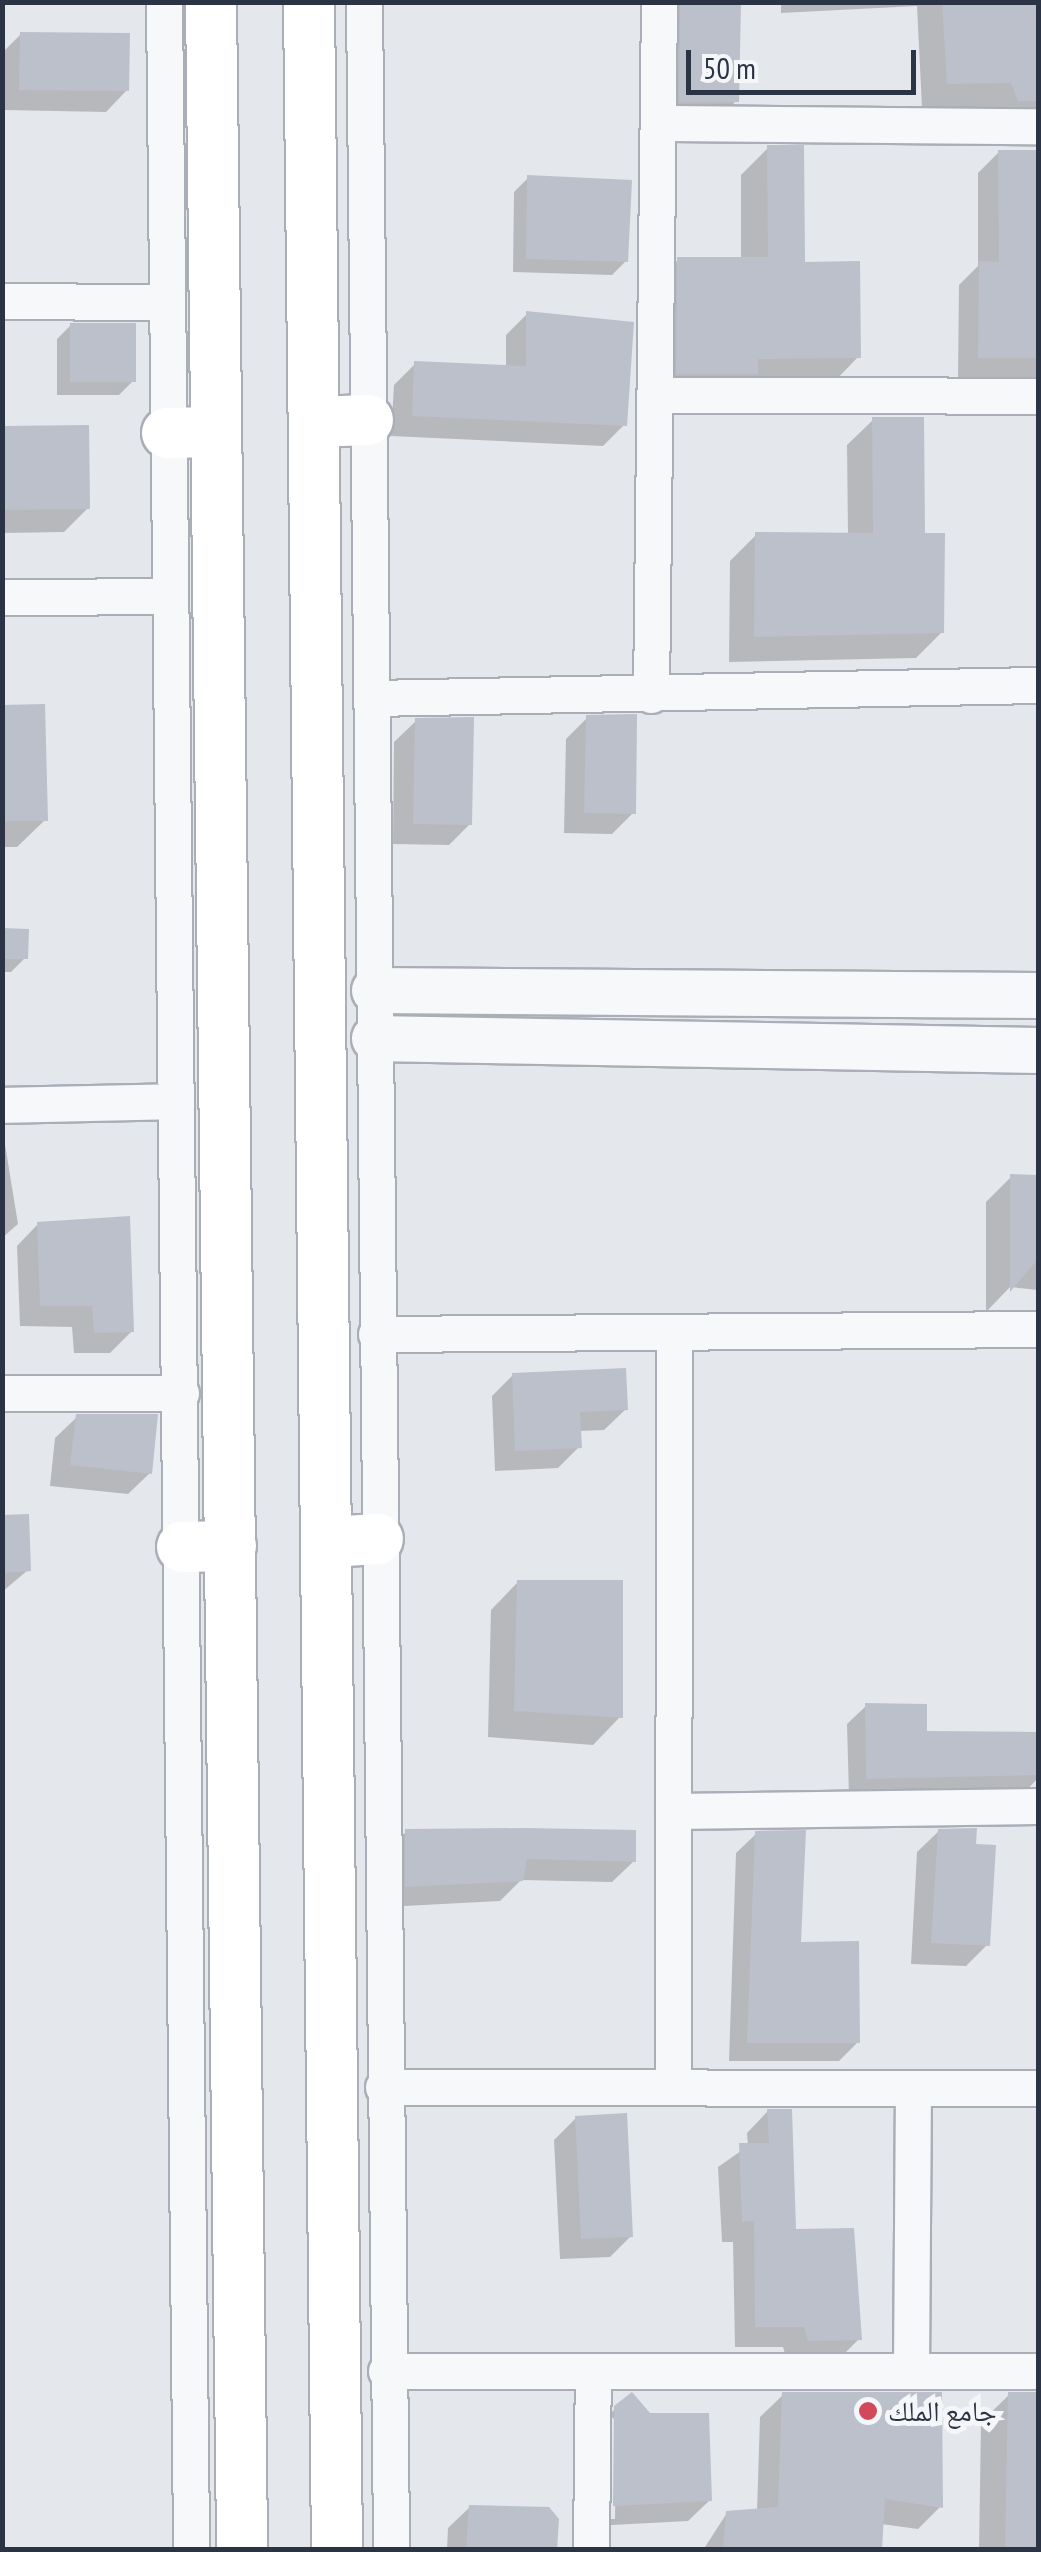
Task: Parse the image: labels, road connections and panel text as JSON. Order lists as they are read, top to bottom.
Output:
{
  "places": ["جامع الملك"],
  "scale_bar": "50 m"
}
